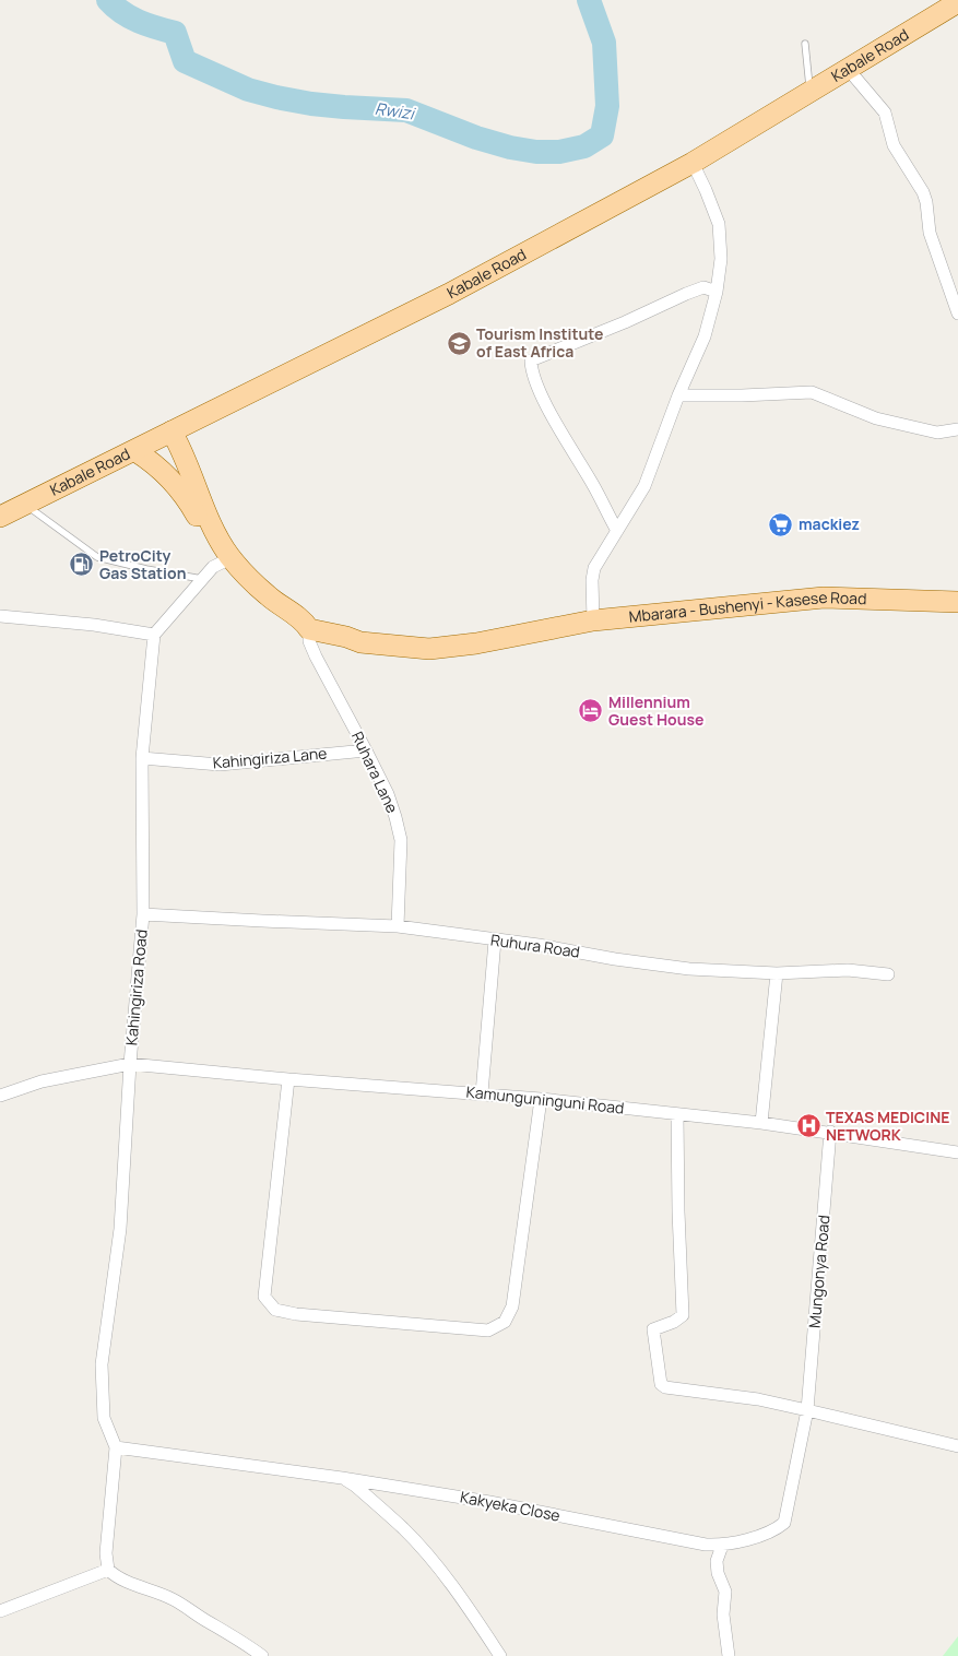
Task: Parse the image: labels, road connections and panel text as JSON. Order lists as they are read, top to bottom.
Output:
{
  "streets": {
    "main road": ["Kabale Road", "Mbarara - Bushenyi - Kasese Road"],
    "street": [
      "Kahingiriza Lane",
      "Ruhara Lane",
      "Ruhura Road",
      "Kahingiriza Road",
      "Kamunguninguni Road",
      "Mungonya Road",
      "Kakyeka Close"
    ]
  },
  "crossings": [
    ["Kabale Road", "Mbarara - Bushenyi - Kasese Road"],
    ["Mbarara - Bushenyi - Kasese Road", "Ruhara Lane"],
    ["Kahingiriza Lane", "Ruhara Lane"],
    ["Kahingiriza Lane", "Kahingiriza Road"],
    ["Ruhara Lane", "Ruhura Road"],
    ["Ruhura Road", "Kahingiriza Road"],
    ["Kahingiriza Road", "Kamunguninguni Road"],
    ["Kahingiriza Road", "Kakyeka Close"],
    ["Kamunguninguni Road", "Mungonya Road"],
    ["Mungonya Road", "Kakyeka Close"]
  ],
  "water": ["Rwizi"],
  "places": {
    "school or university": ["Tourism Institute of East Africa"],
    "supermarket": ["mackiez"],
    "fuel station": ["PetroCity Gas Station"],
    "hotel": ["Millennium Guest House"],
    "hospital": ["TEXAS MEDICINE NETWORK"]
  }
}
